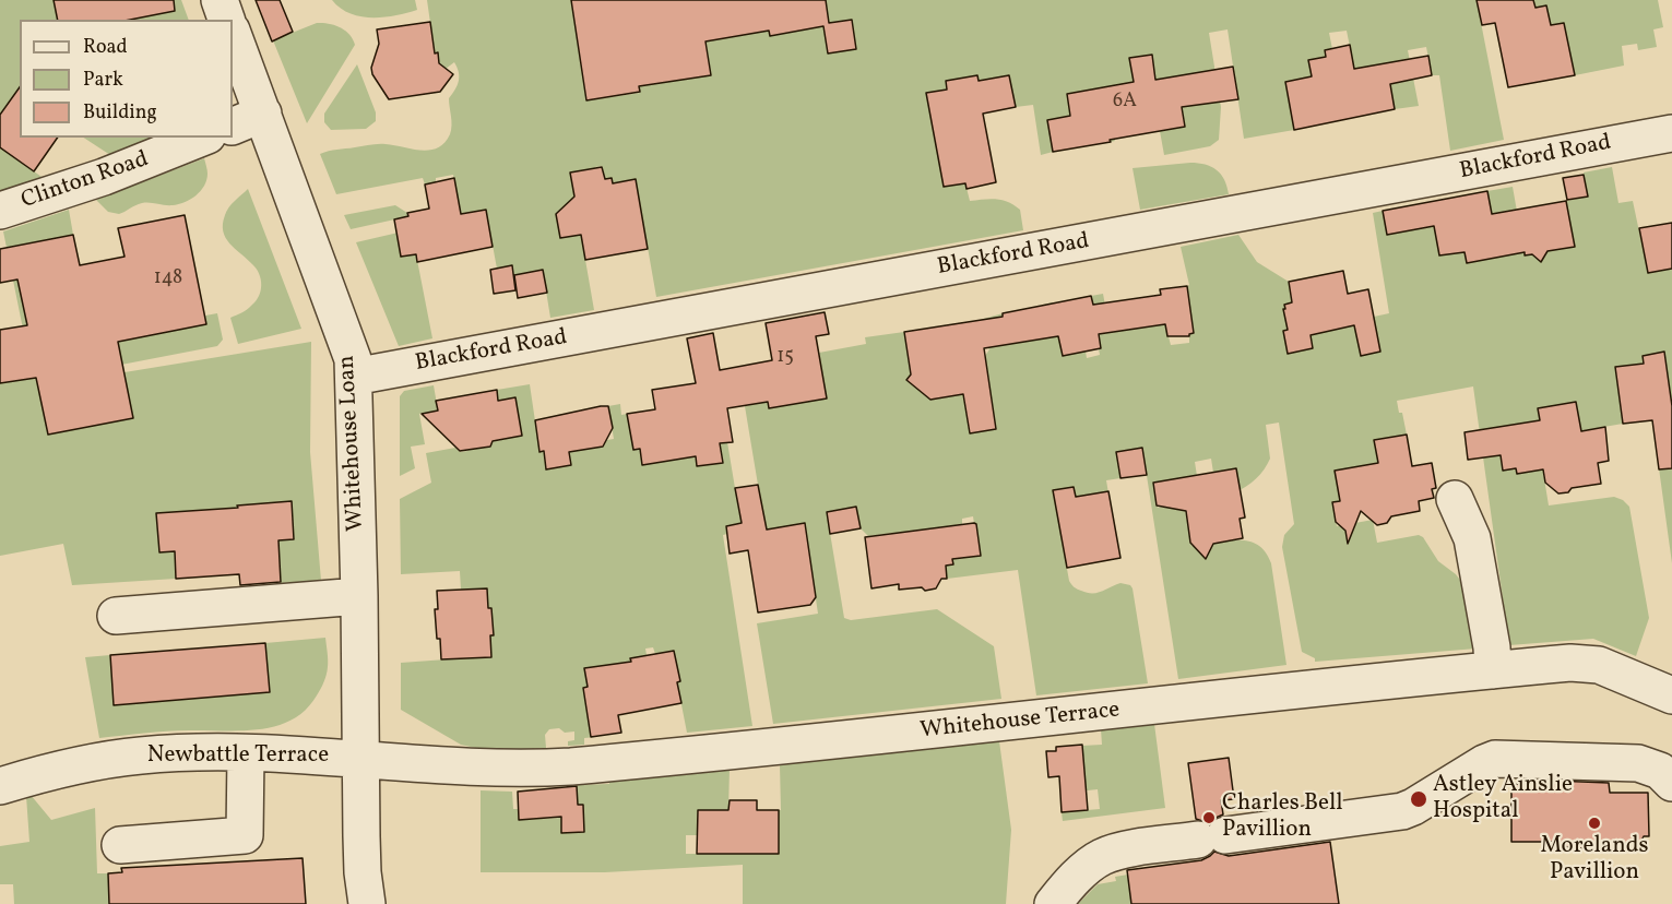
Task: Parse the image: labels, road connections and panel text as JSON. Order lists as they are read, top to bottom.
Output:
{
  "streets": {
    "street": [
      "Blackford Road",
      "Clinton Road",
      "Whitehouse Loan",
      "Whitehouse Terrace",
      "Newbattle Terrace"
    ]
  },
  "crossings": [
    ["Blackford Road", "Whitehouse Loan"],
    ["Whitehouse Loan", "Whitehouse Terrace"],
    ["Whitehouse Loan", "Newbattle Terrace"],
    ["Whitehouse Terrace", "Newbattle Terrace"]
  ],
  "places": ["Astley Ainslie Hospital", "Charles Bell Pavillion", "Morelands Pavillion"],
  "house_numbers": ["6A", "148", "15"],
  "legend": ["Road", "Park", "Building"]
}
